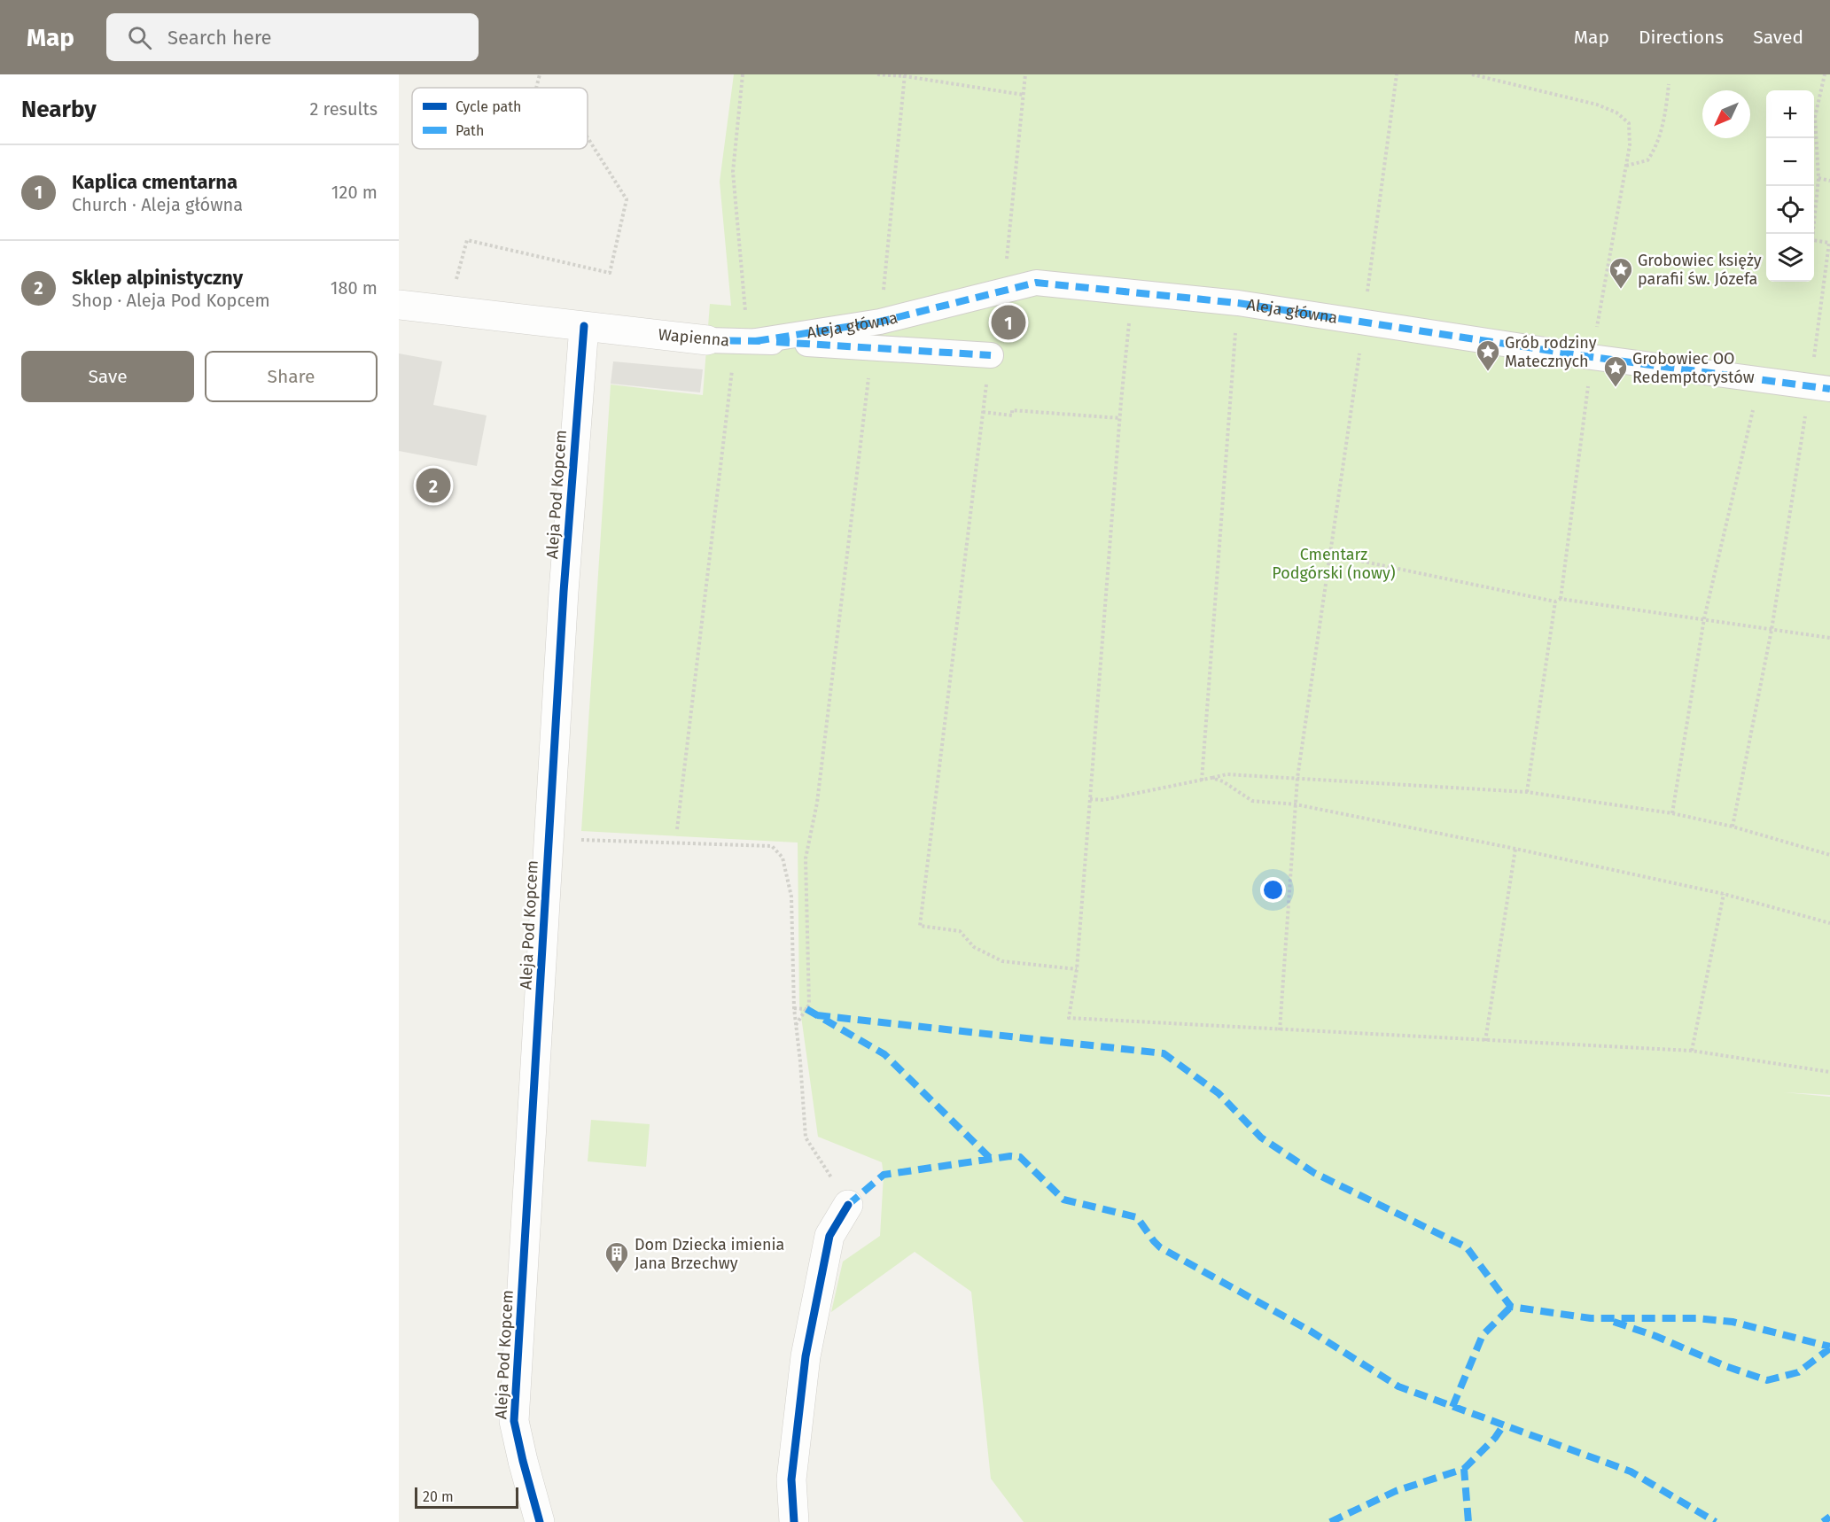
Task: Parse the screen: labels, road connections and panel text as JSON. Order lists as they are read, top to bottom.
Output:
{
  "streets": {
    "street": ["Aleja główna", "Wapienna", "Aleja Pod Kopcem"]
  },
  "crossings": [
    ["Aleja główna", "Wapienna"],
    ["Wapienna", "Aleja Pod Kopcem"]
  ],
  "parks": ["Cmentarz Podgórski (nowy)"],
  "places": {
    "place": ["Grobowiec księży parafii św. Józefa", "Grób rodziny Matecznych", "Grobowiec OO Redemptorystów"],
    "building": ["Dom Dziecka imienia Jana Brzechwy"]
  },
  "legend": ["Cycle path", "Path"],
  "scale_bar": "20 m",
  "north": "bottom left",
  "page": {
    "header": "Map",
    "search": "Search here",
    "nav": ["Map", "Directions", "Saved"],
    "heading": ["Nearby", "2 results"],
    "map_buttons": ["+", "−"],
    "list": [
      {
        "mark": "1",
        "name": "Kaplica cmentarna",
        "note": "Church · Aleja główna",
        "value": "120 m"
      },
      {
        "mark": "2",
        "name": "Sklep alpinistyczny",
        "note": "Shop · Aleja Pod Kopcem",
        "value": "180 m"
      }
    ],
    "pins": ["1", "2"],
    "buttons": ["Save", "Share"],
    "scale": "20 m"
  }
}
